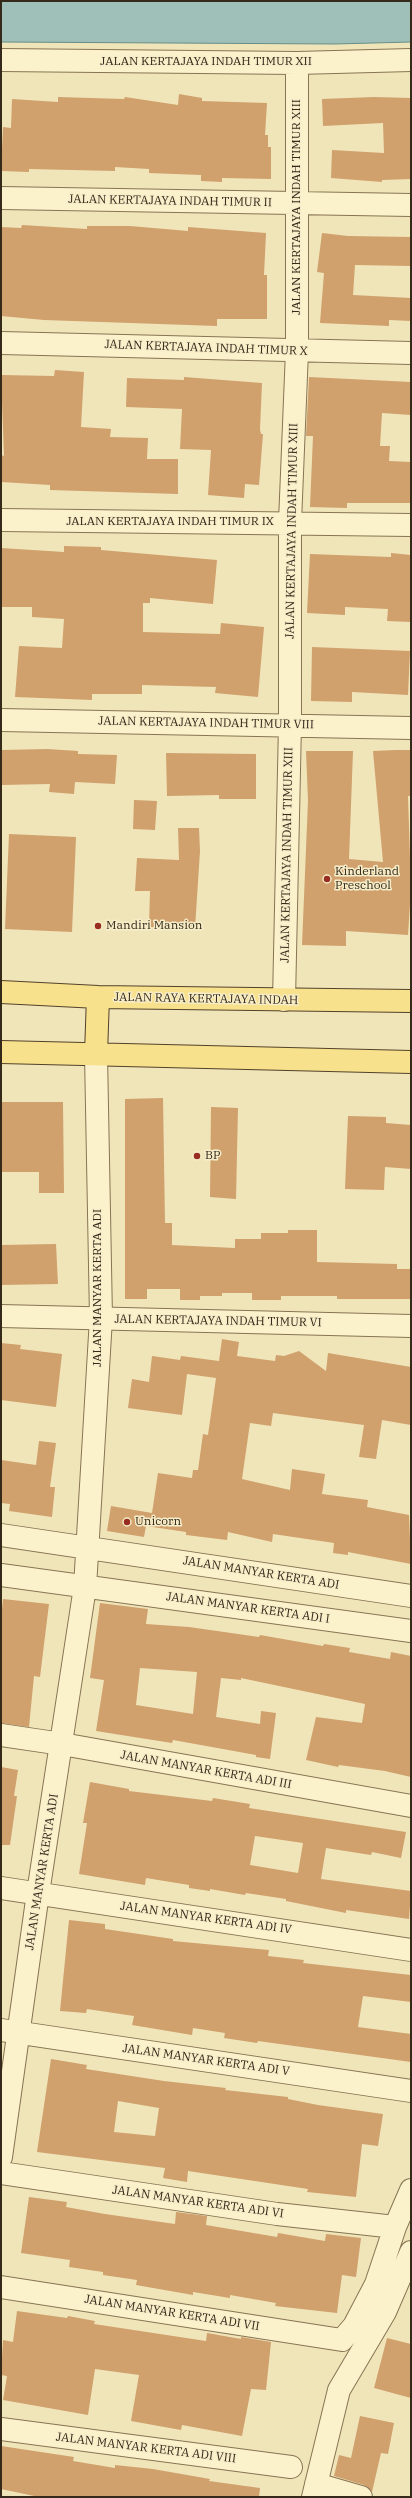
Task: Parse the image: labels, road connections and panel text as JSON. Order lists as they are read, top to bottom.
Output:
{
  "streets": {
    "main road": ["JALAN RAYA KERTAJAYA INDAH"],
    "street": [
      "JALAN KERTAJAYA INDAH TIMUR XII",
      "JALAN KERTAJAYA INDAH TIMUR II",
      "JALAN KERTAJAYA INDAH TIMUR XIII",
      "JALAN KERTAJAYA INDAH TIMUR X",
      "JALAN KERTAJAYA INDAH TIMUR IX",
      "JALAN KERTAJAYA INDAH TIMUR VIII",
      "JALAN MANYAR KERTA ADI",
      "JALAN KERTAJAYA INDAH TIMUR VI",
      "JALAN MANYAR KERTA ADI I",
      "JALAN MANYAR KERTA ADI III",
      "JALAN MANYAR KERTA ADI IV",
      "JALAN MANYAR KERTA ADI V",
      "JALAN MANYAR KERTA ADI VI",
      "JALAN MANYAR KERTA ADI VII",
      "JALAN MANYAR KERTA ADI VIII"
    ]
  },
  "crossings": [
    ["JALAN KERTAJAYA INDAH TIMUR XII", "JALAN KERTAJAYA INDAH TIMUR XIII"],
    ["JALAN KERTAJAYA INDAH TIMUR II", "JALAN KERTAJAYA INDAH TIMUR XIII"],
    ["JALAN KERTAJAYA INDAH TIMUR XIII", "JALAN KERTAJAYA INDAH TIMUR X"],
    ["JALAN KERTAJAYA INDAH TIMUR XIII", "JALAN KERTAJAYA INDAH TIMUR IX"],
    ["JALAN KERTAJAYA INDAH TIMUR XIII", "JALAN KERTAJAYA INDAH TIMUR VIII"],
    ["JALAN KERTAJAYA INDAH TIMUR XIII", "JALAN RAYA KERTAJAYA INDAH"],
    ["JALAN MANYAR KERTA ADI", "JALAN KERTAJAYA INDAH TIMUR VI"],
    ["JALAN MANYAR KERTA ADI", "JALAN MANYAR KERTA ADI I"],
    ["JALAN MANYAR KERTA ADI", "JALAN MANYAR KERTA ADI III"],
    ["JALAN MANYAR KERTA ADI", "JALAN MANYAR KERTA ADI IV"],
    ["JALAN MANYAR KERTA ADI", "JALAN MANYAR KERTA ADI V"],
    ["JALAN MANYAR KERTA ADI VI", "JALAN MANYAR KERTA ADI VII"]
  ],
  "places": [
    "Kinderland Preschool",
    "Mandiri Mansion",
    "BP",
    "Unicorn"
  ]
}
